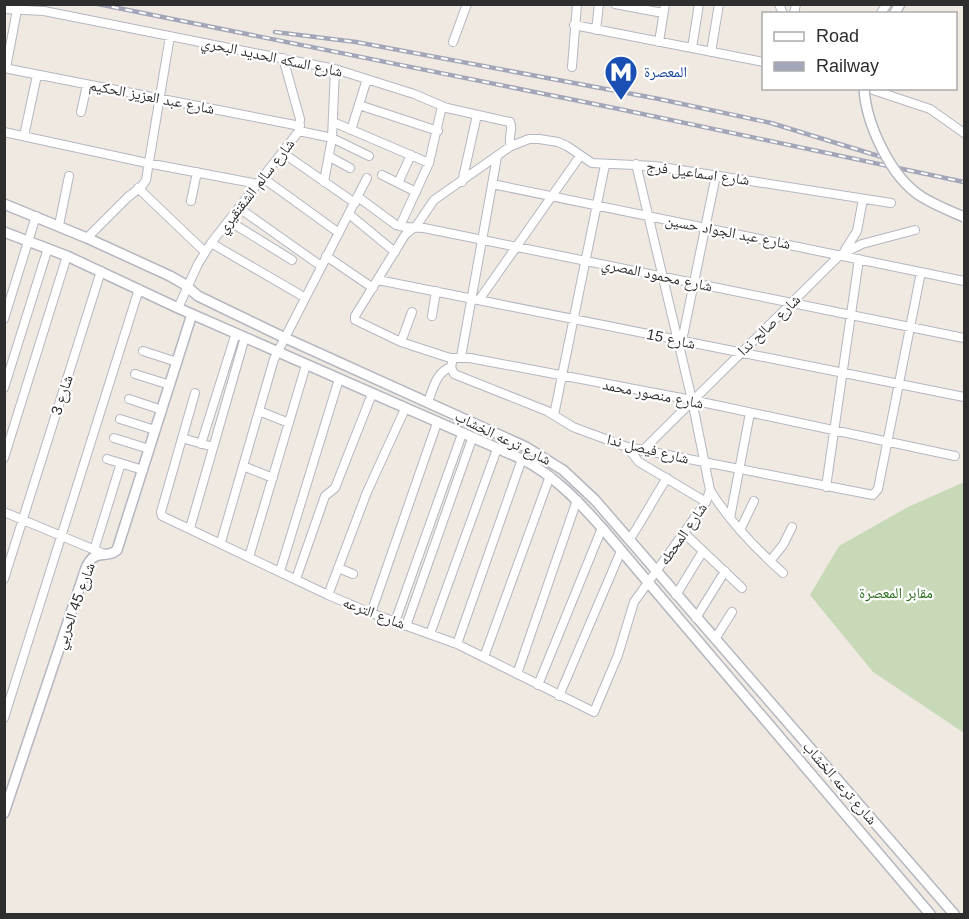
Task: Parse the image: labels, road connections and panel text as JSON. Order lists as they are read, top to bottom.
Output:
{
  "streets": {
    "street": [
      "شارع السكه الحديد البحري",
      "شارع عبد العزيز الحكيم",
      "شارع اسماعيل فرج",
      "شارع سالم الشقنقيري",
      "شارع عبد الجواد حسين",
      "شارع محمود المصري",
      "شارع صالح ندا",
      "شارع 15",
      "شارع منصور محمد",
      "شارع 3",
      "شارع ترعه الخشاب",
      "شارع فيصل ندا",
      "شارع المحطه",
      "شارع 45 الحربي",
      "شارع الترعه"
    ]
  },
  "crossings": [
    ["شارع السكه الحديد البحري", "شارع اسماعيل فرج"],
    ["شارع السكه الحديد البحري", "شارع سالم الشقنقيري"],
    ["شارع عبد العزيز الحكيم", "شارع سالم الشقنقيري"],
    ["شارع اسماعيل فرج", "شارع المحطه"],
    ["شارع سالم الشقنقيري", "شارع ترعه الخشاب"],
    ["شارع عبد الجواد حسين", "شارع صالح ندا"],
    ["شارع عبد الجواد حسين", "شارع المحطه"],
    ["شارع محمود المصري", "شارع صالح ندا"],
    ["شارع محمود المصري", "شارع المحطه"],
    ["شارع صالح ندا", "شارع 15"],
    ["شارع صالح ندا", "شارع منصور محمد"],
    ["شارع صالح ندا", "شارع فيصل ندا"],
    ["شارع صالح ندا", "شارع المحطه"],
    ["شارع 15", "شارع المحطه"],
    ["شارع منصور محمد", "شارع فيصل ندا"],
    ["شارع منصور محمد", "شارع المحطه"],
    ["شارع 3", "شارع ترعه الخشاب"],
    ["شارع ترعه الخشاب", "شارع المحطه"],
    ["شارع ترعه الخشاب", "شارع 45 الحربي"],
    ["شارع فيصل ندا", "شارع المحطه"],
    ["شارع المحطه", "شارع الترعه"]
  ],
  "parks": ["مقابر المعصرة"],
  "places": {
    "metro station": ["المعصرة"]
  },
  "legend": ["Road", "Railway"]
}
